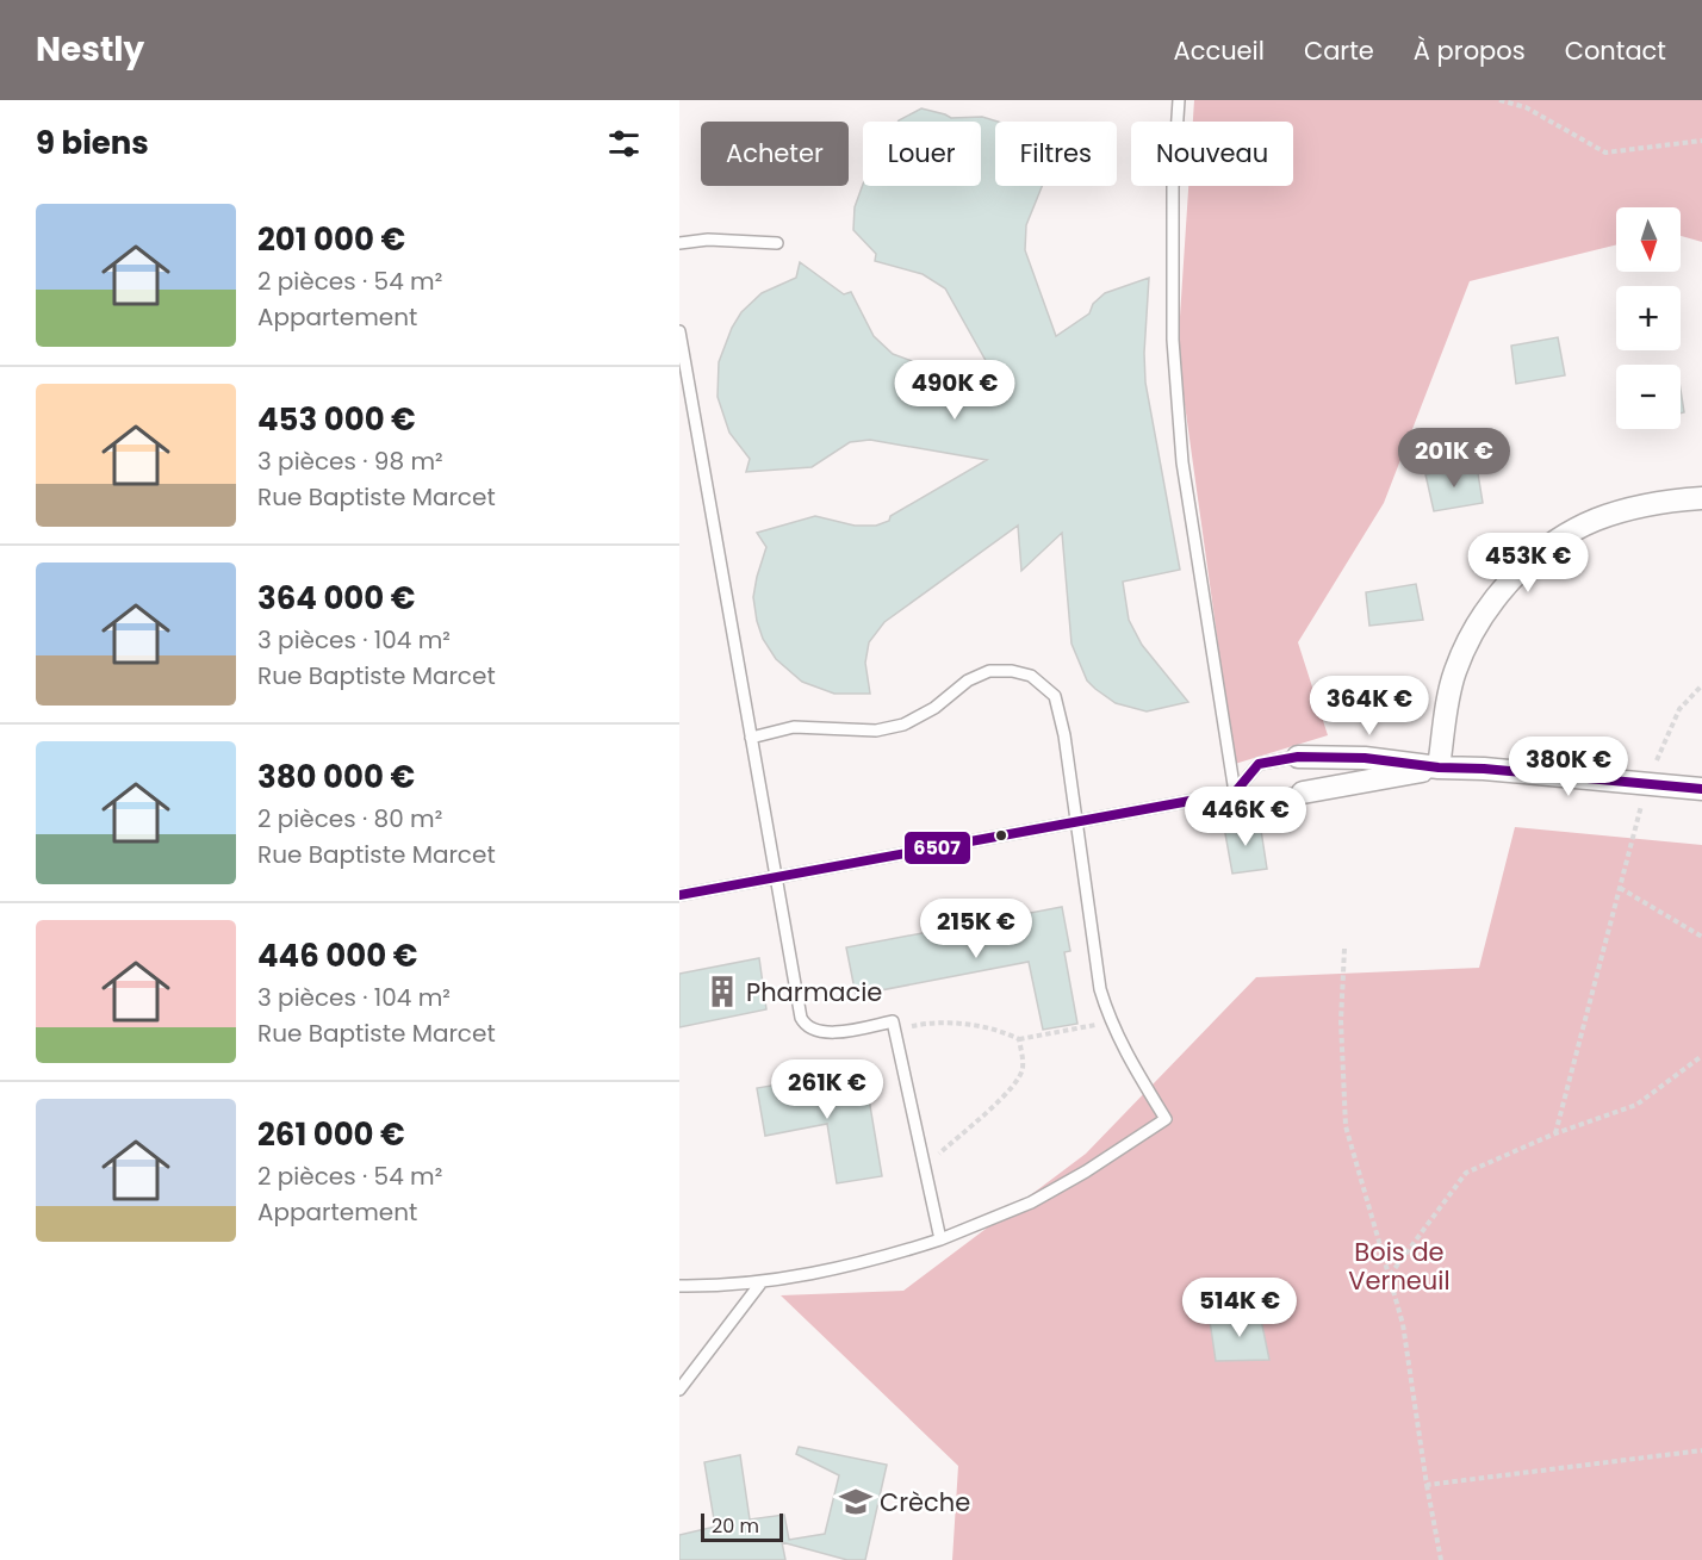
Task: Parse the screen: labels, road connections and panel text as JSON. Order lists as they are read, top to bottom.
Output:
{
  "parks": ["Bois de Verneuil"],
  "places": {
    "building": ["Pharmacie"],
    "school or university": ["Crèche"]
  },
  "lines": ["transit line 6507"],
  "scale_bar": "20 m",
  "north": "bottom",
  "page": {
    "header": "Nestly",
    "nav": [
      "Accueil",
      "Carte",
      "À propos",
      "Contact"
    ],
    "heading": "9 biens",
    "chip": [
      "Acheter",
      "Louer",
      "Filtres",
      "Nouveau"
    ],
    "list": [
      {
        "name": "201 000 €",
        "note": "2 pièces · 54 m² · Appartement"
      },
      {
        "name": "453 000 €",
        "note": "3 pièces · 98 m² · Rue Baptiste Marcet"
      },
      {
        "name": "364 000 €",
        "note": "3 pièces · 104 m² · Rue Baptiste Marcet"
      },
      {
        "name": "380 000 €",
        "note": "2 pièces · 80 m² · Rue Baptiste Marcet"
      },
      {
        "name": "446 000 €",
        "note": "3 pièces · 104 m² · Rue Baptiste Marcet"
      },
      {
        "name": "261 000 €",
        "note": "2 pièces · 54 m² · Appartement"
      }
    ],
    "map_buttons": ["+", "−"],
    "price": [
      "490K €",
      "201K €",
      "453K €",
      "364K €",
      "380K €",
      "446K €",
      "215K €",
      "261K €",
      "514K €"
    ],
    "scale": "20 m"
  }
}
